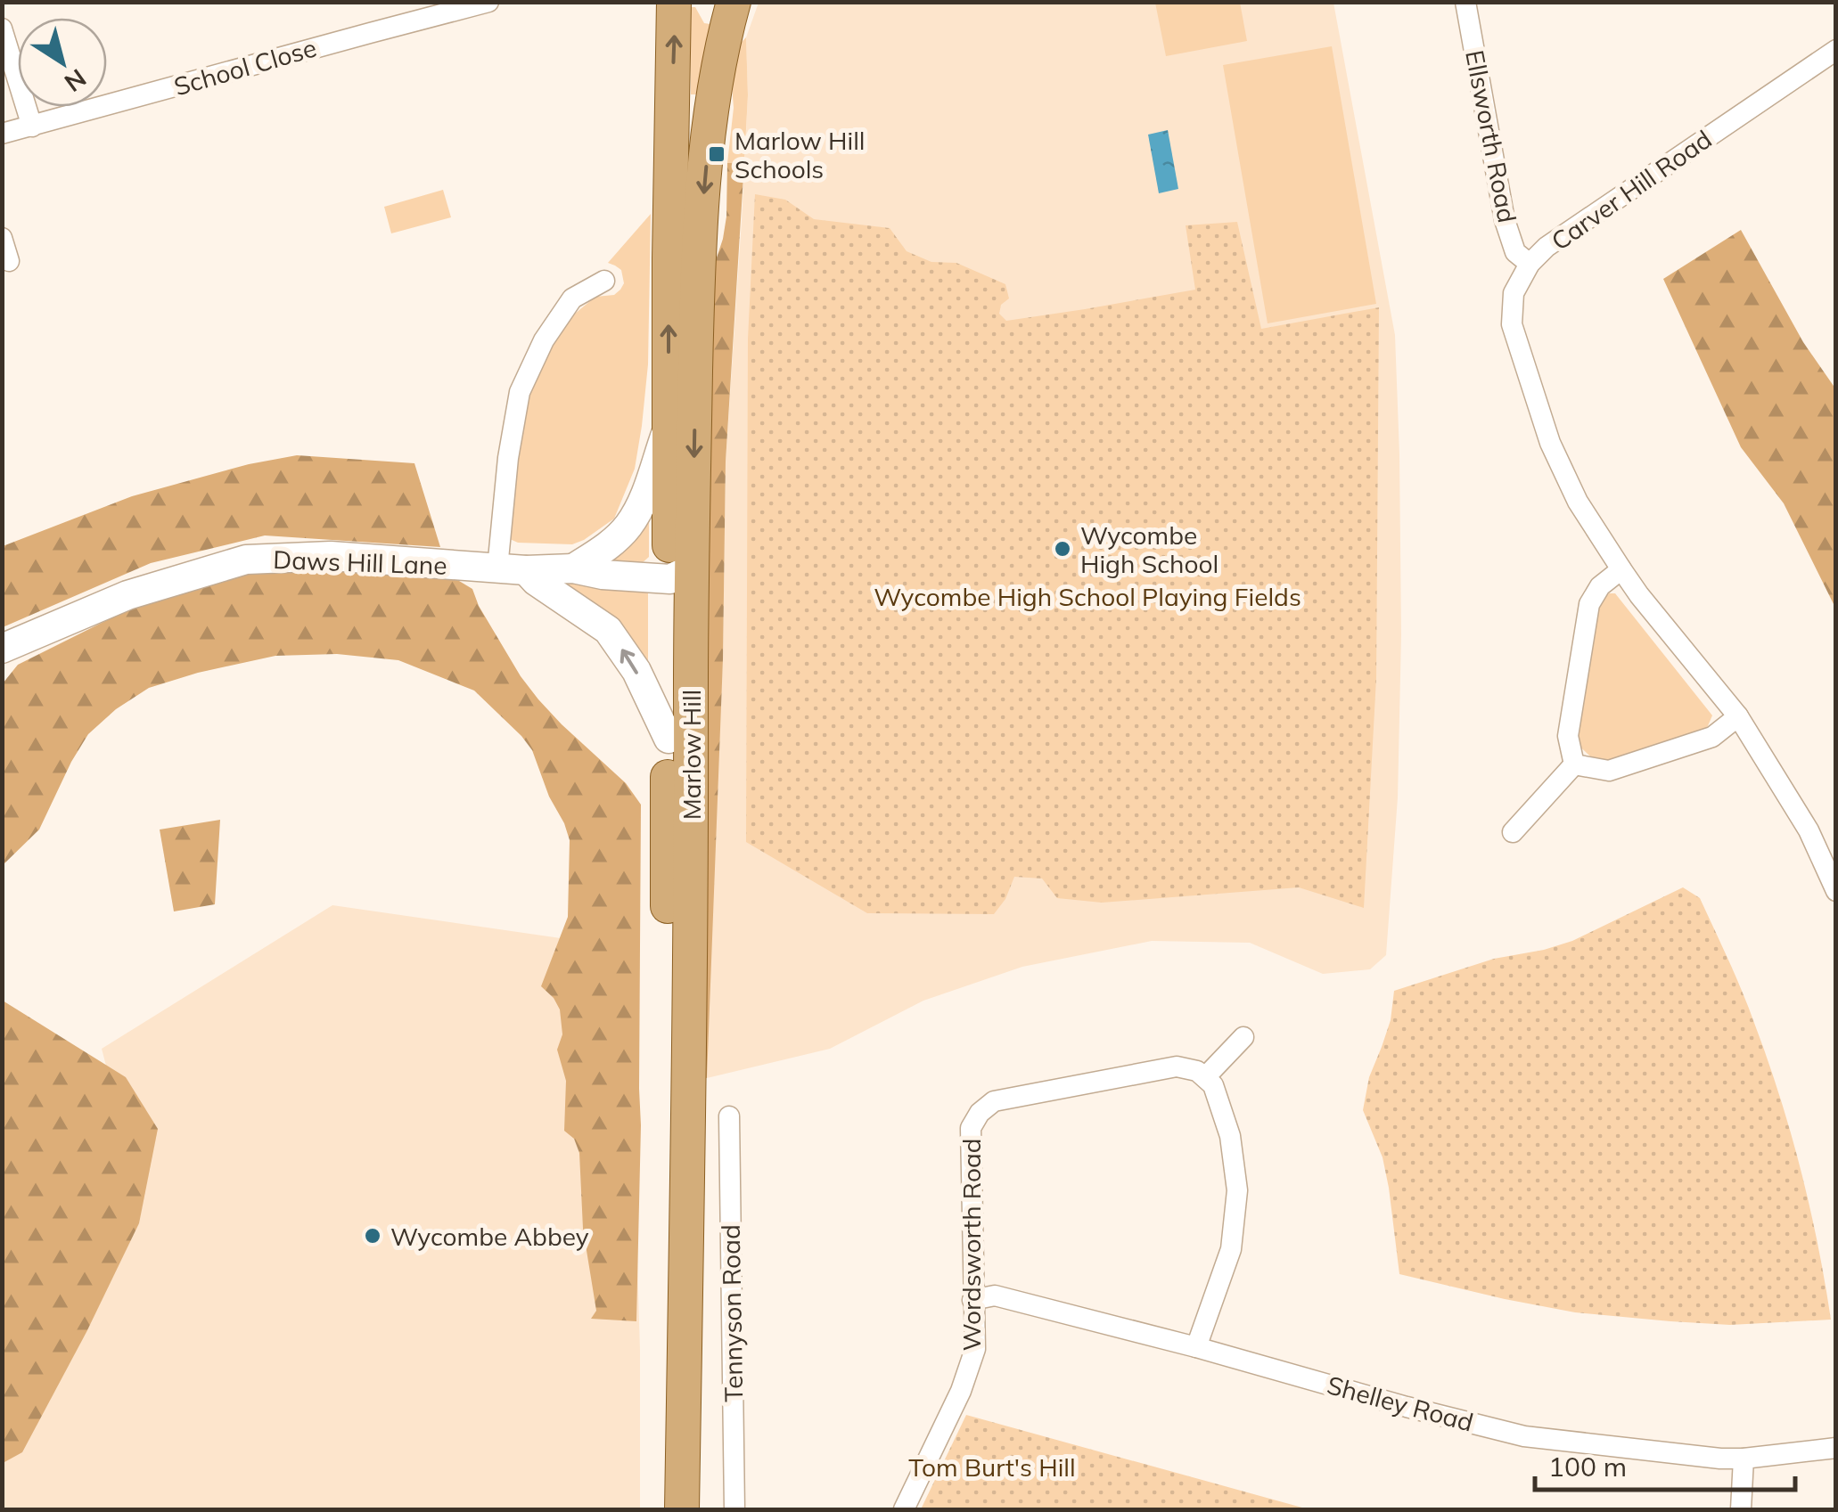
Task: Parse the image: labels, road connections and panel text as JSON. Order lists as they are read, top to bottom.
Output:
{
  "streets": {
    "main road": ["Marlow Hill"],
    "street": [
      "School Close",
      "Ellsworth Road",
      "Carver Hill Road",
      "Daws Hill Lane",
      "Wordsworth Road",
      "Tennyson Road",
      "Shelley Road"
    ]
  },
  "crossings": [
    ["Ellsworth Road", "Carver Hill Road"],
    ["Daws Hill Lane", "Marlow Hill"],
    ["Wordsworth Road", "Shelley Road"]
  ],
  "parks": ["Wycombe High School Playing Fields", "Tom Burt's Hill"],
  "places": {
    "transit": ["Marlow Hill Schools"],
    "other": ["Wycombe High School", "Wycombe Abbey"]
  },
  "scale_bar": "100 m",
  "north": "bottom right"
}
